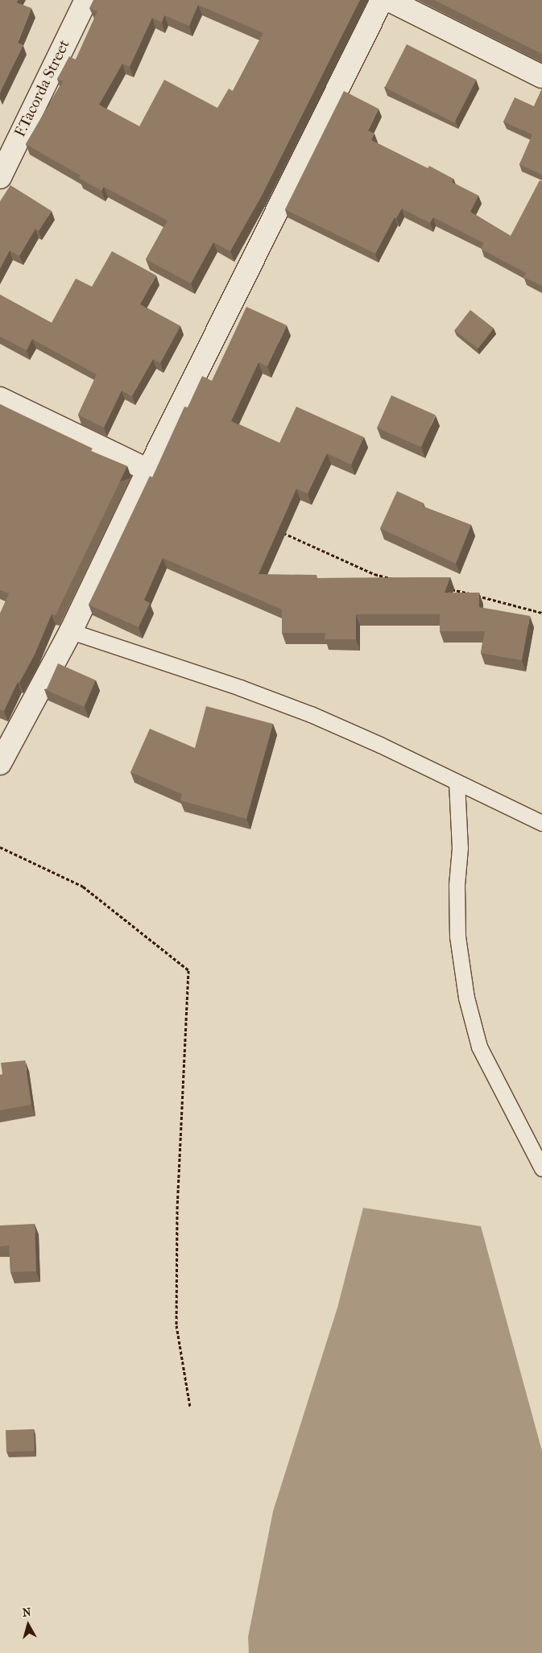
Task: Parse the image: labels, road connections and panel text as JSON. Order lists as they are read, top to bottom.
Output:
{
  "streets": {
    "street": ["F.Tacorda Street"]
  },
  "north": "top"
}
